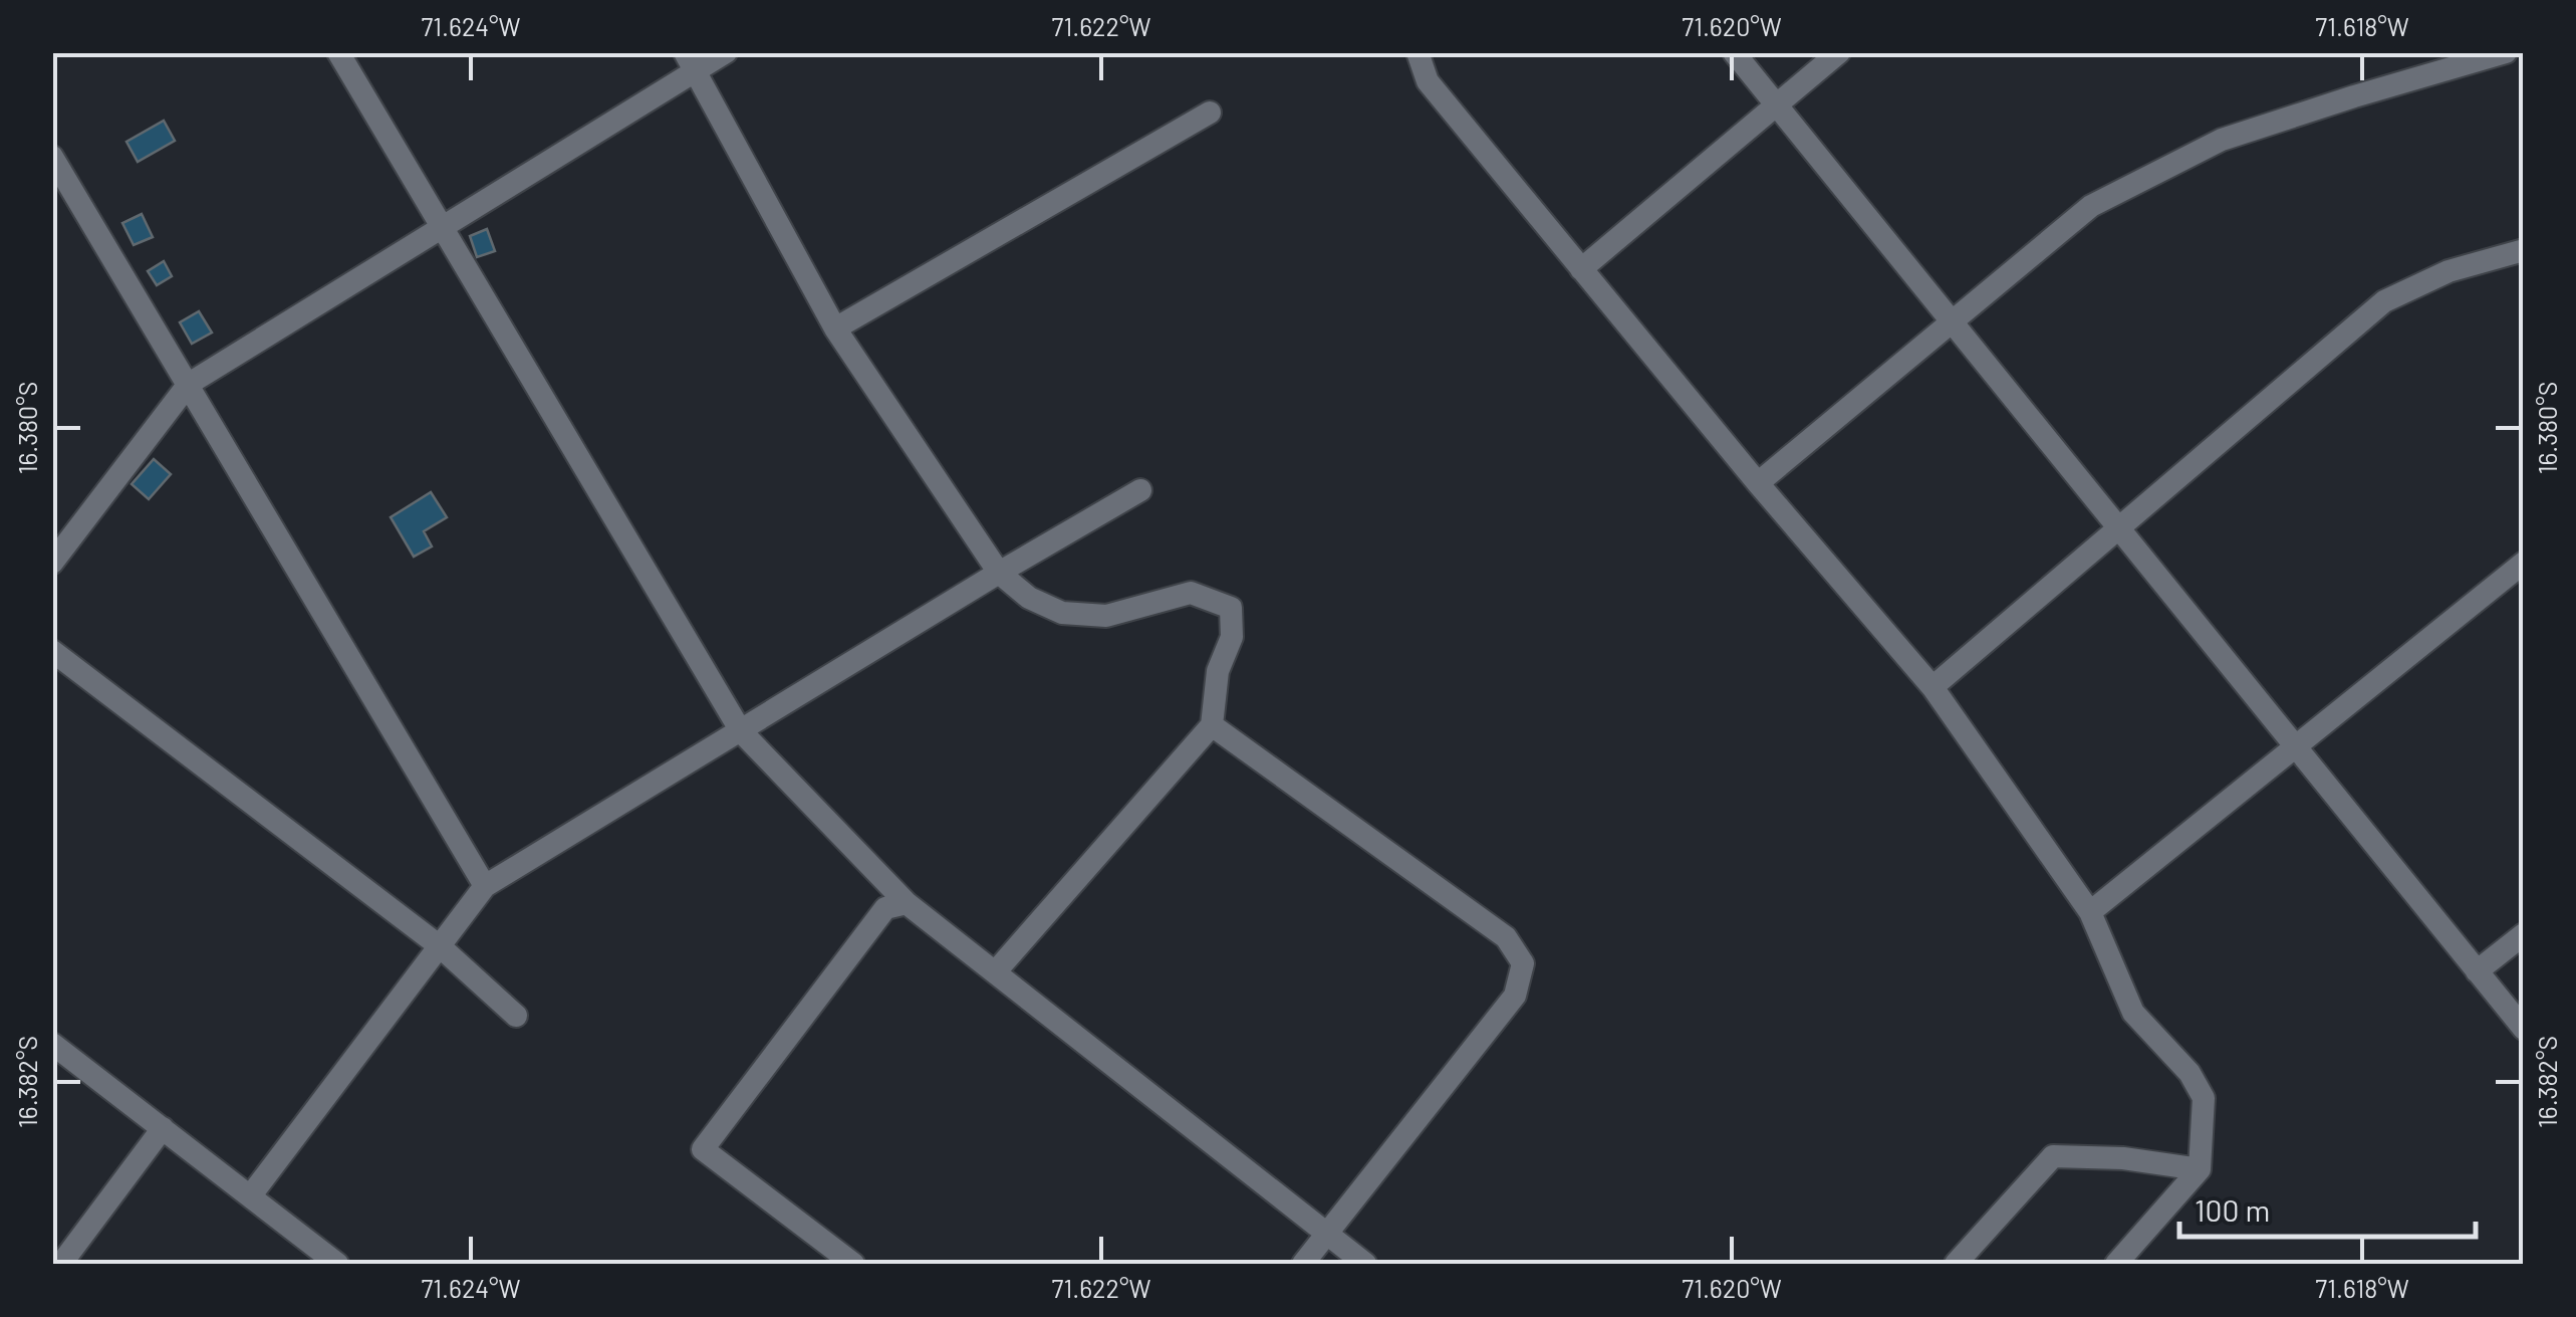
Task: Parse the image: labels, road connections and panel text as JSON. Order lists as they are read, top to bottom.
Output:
{
  "scale_bar": "100 m",
  "coordinates": [
    "71.624°W",
    "71.622°W",
    "71.620°W",
    "71.618°W",
    "16.380°S",
    "16.382°S"
  ]
}
